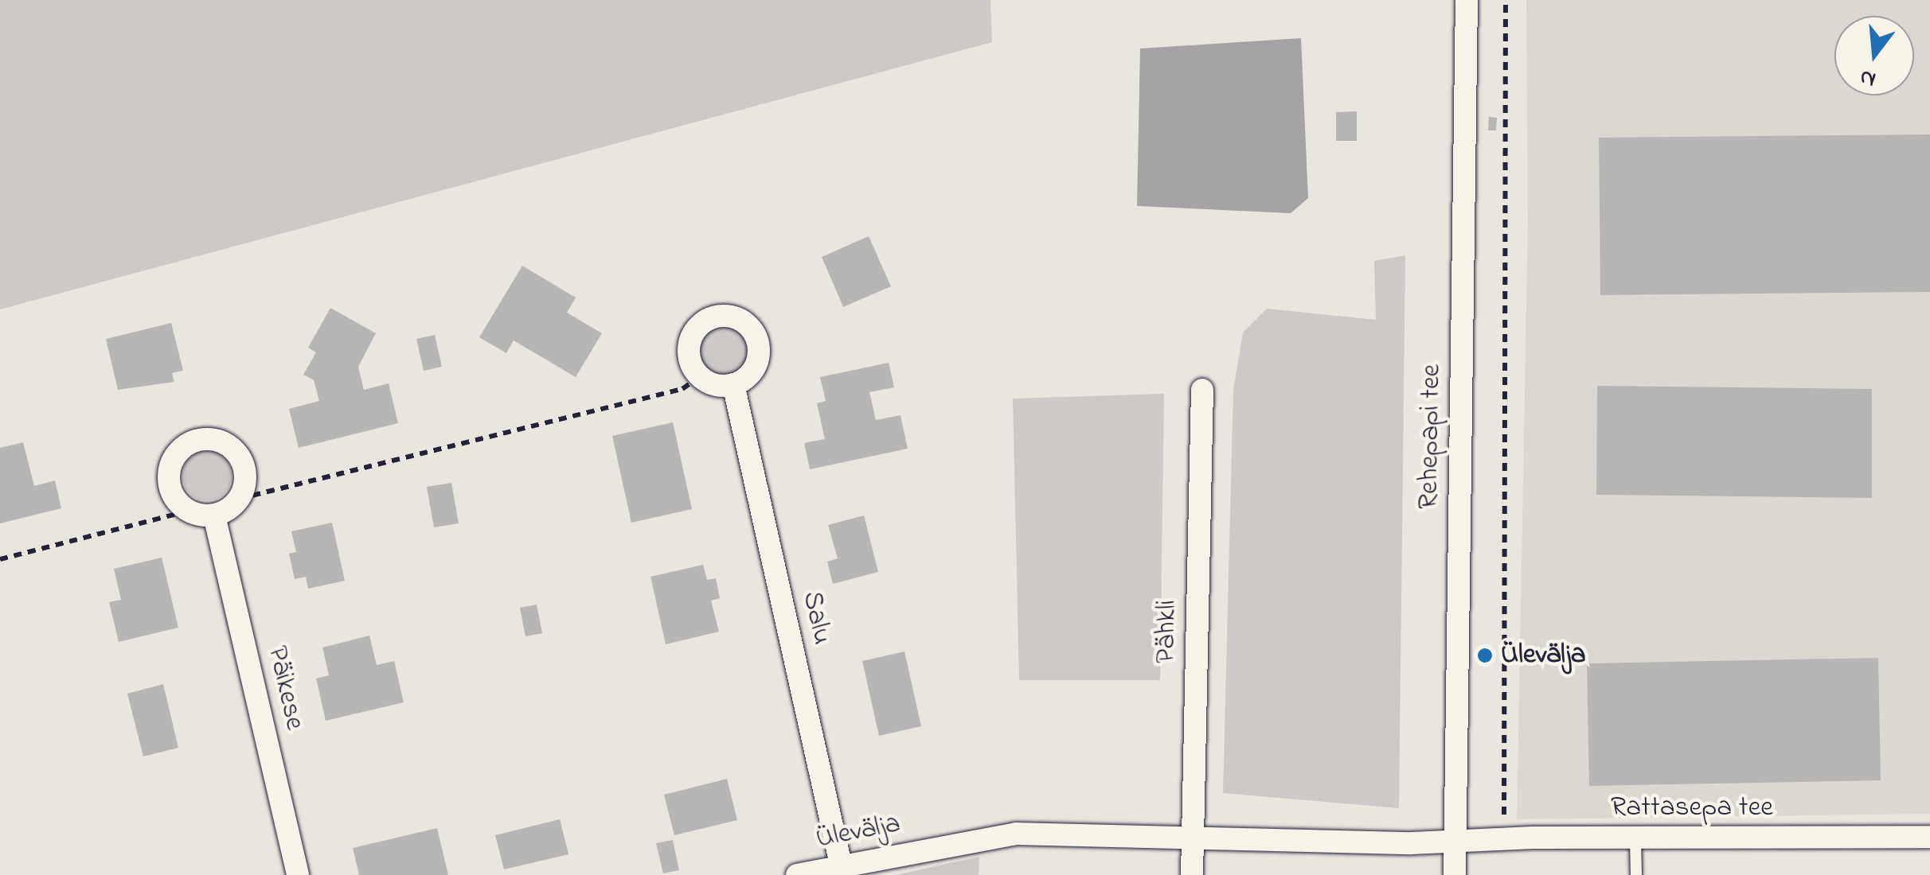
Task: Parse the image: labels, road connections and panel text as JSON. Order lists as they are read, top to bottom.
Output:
{
  "streets": {
    "street": [
      "Rehepapi tee",
      "Salu",
      "Pähkli",
      "Päikese",
      "Rattasepa tee",
      "Ülevälja"
    ]
  },
  "crossings": [
    ["Rehepapi tee", "Rattasepa tee"],
    ["Rehepapi tee", "Ülevälja"],
    ["Salu", "Ülevälja"],
    ["Pähkli", "Ülevälja"],
    ["Rattasepa tee", "Ülevälja"]
  ],
  "places": ["Ülevälja"],
  "north": "bottom"
}
